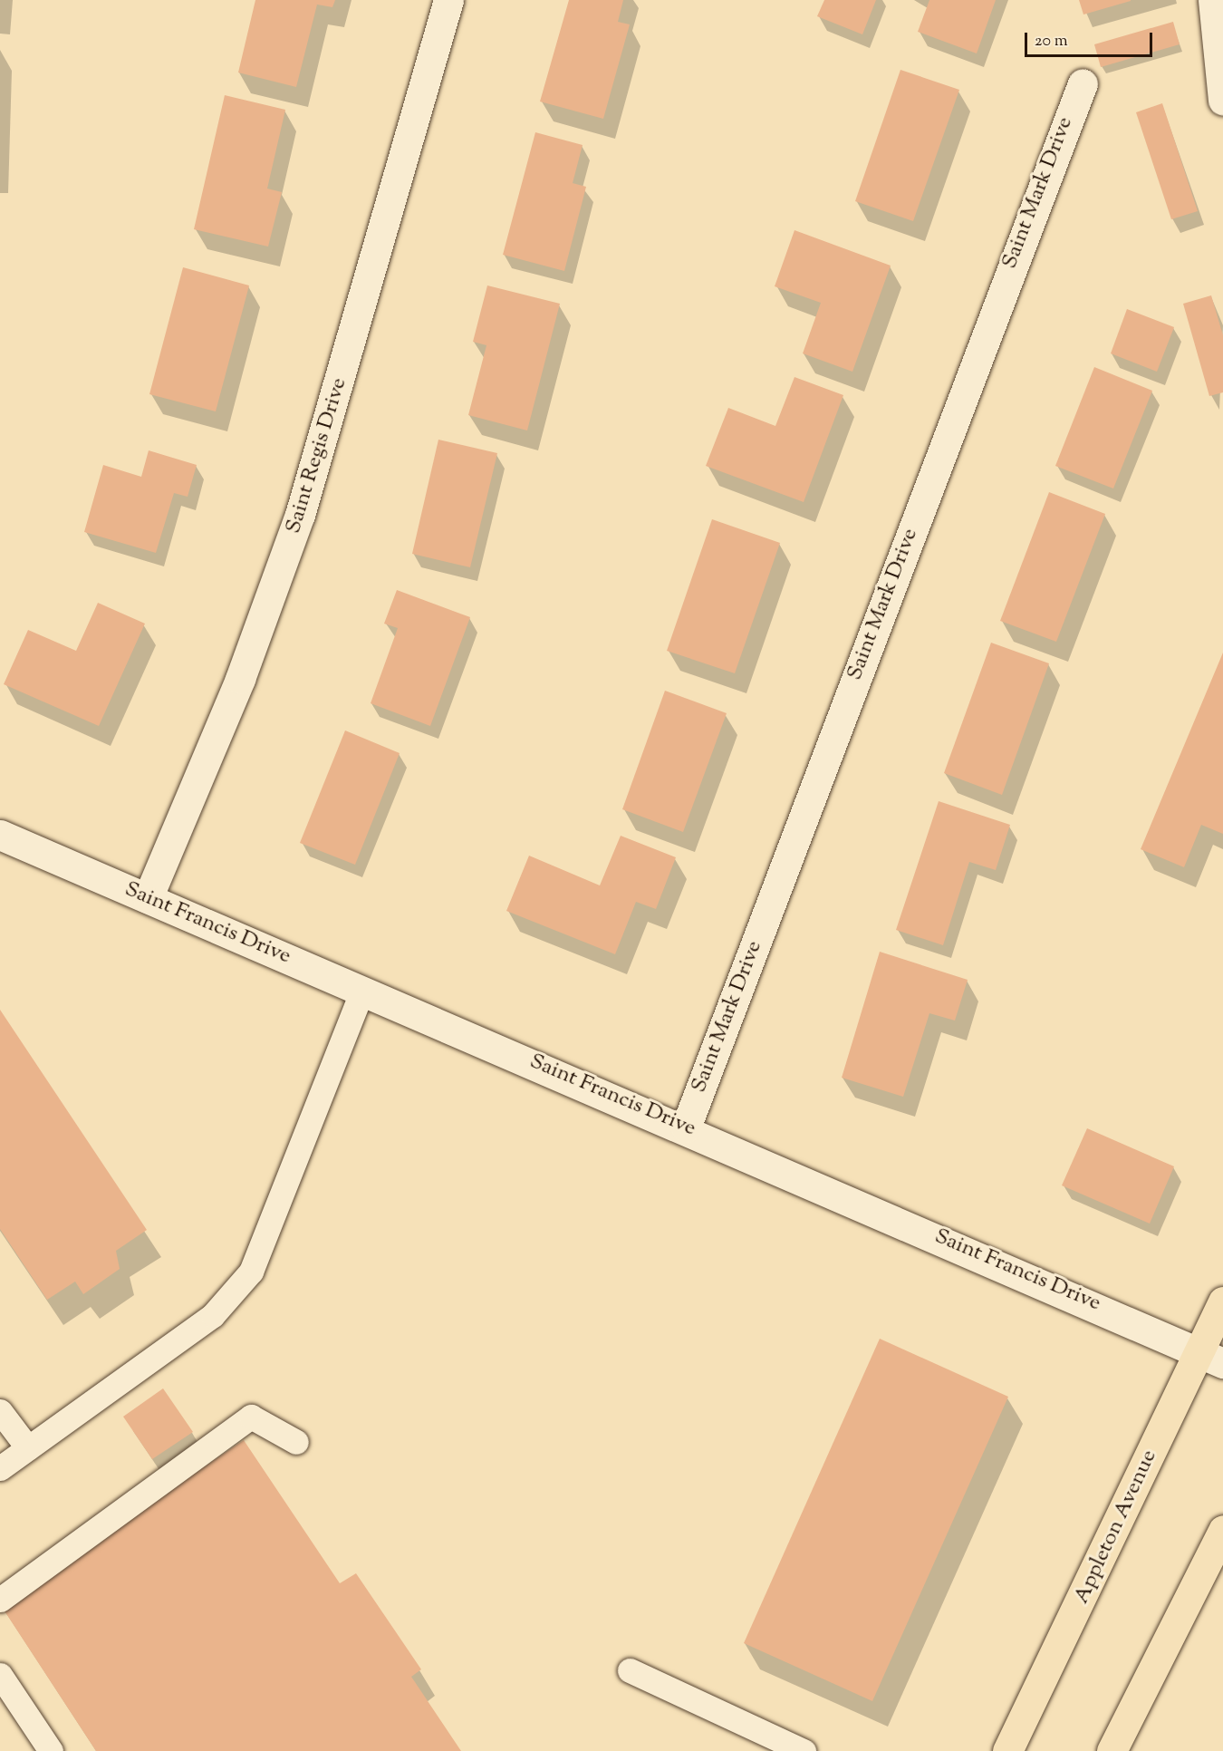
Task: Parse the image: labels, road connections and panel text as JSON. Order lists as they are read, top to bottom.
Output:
{
  "streets": {
    "main road": ["Appleton Avenue"],
    "street": ["Saint Mark Drive", "Saint Regis Drive", "Saint Francis Drive"]
  },
  "crossings": [
    ["Saint Mark Drive", "Saint Francis Drive"],
    ["Saint Regis Drive", "Saint Francis Drive"],
    ["Saint Francis Drive", "Appleton Avenue"]
  ],
  "scale_bar": "20 m"
}
